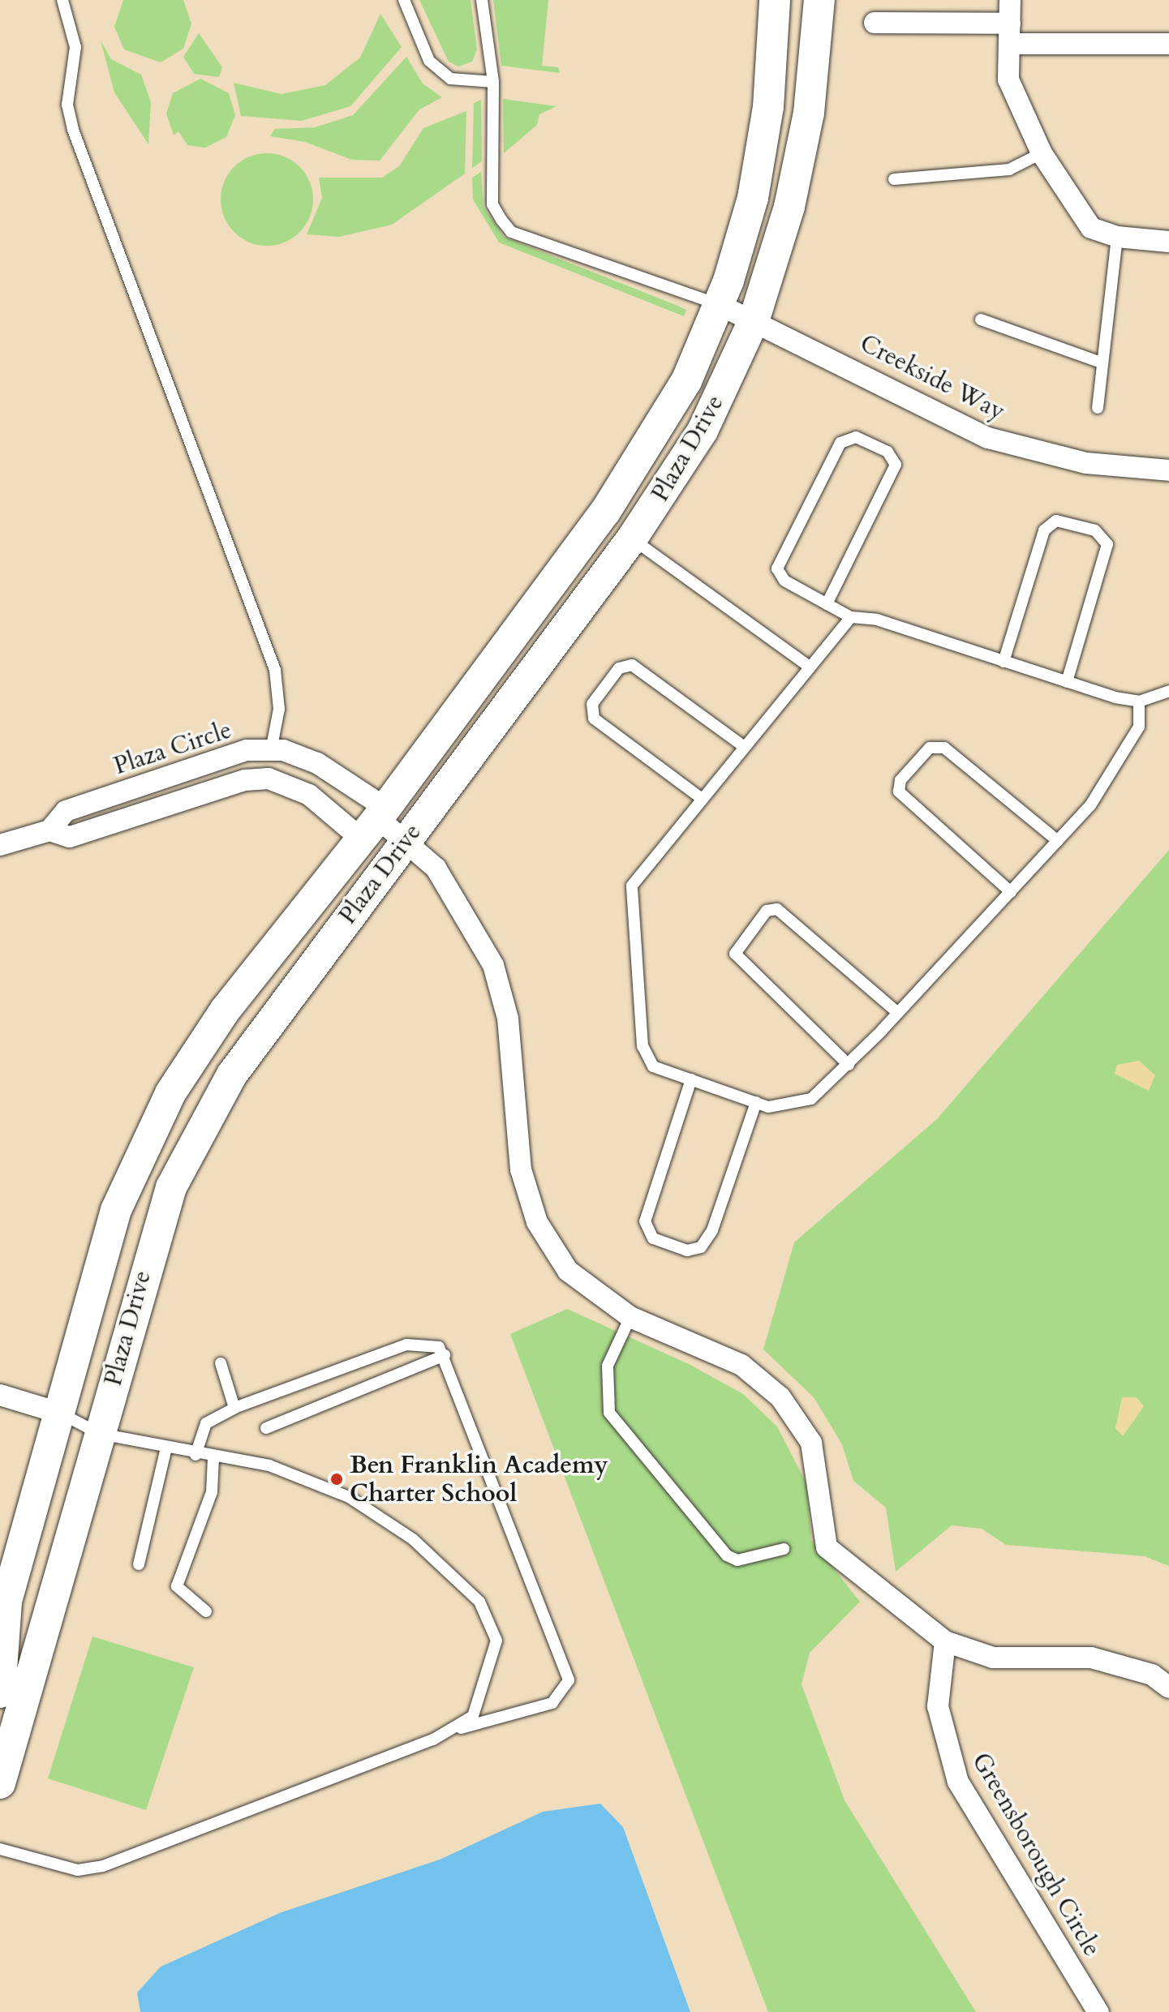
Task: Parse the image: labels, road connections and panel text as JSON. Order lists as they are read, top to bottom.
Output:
{
  "streets": {
    "street": [
      "Creekside Way",
      "Plaza Drive",
      "Plaza Circle",
      "Greensborough Circle"
    ]
  },
  "crossings": [
    ["Creekside Way", "Plaza Drive"],
    ["Plaza Drive", "Plaza Circle"]
  ],
  "places": ["Ben Franklin Academy Charter School"]
}
